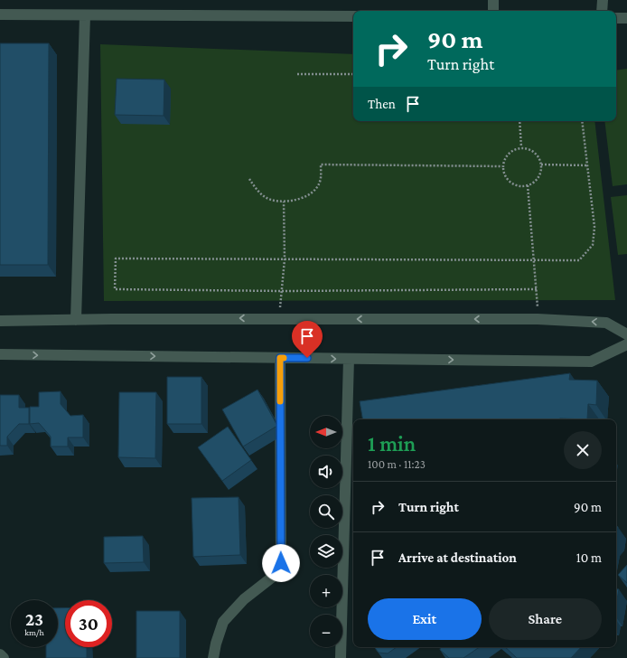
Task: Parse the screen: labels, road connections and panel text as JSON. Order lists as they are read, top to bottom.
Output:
{
  "north": "left",
  "page": {
    "turn": ["90 m", "Turn right"],
    "then": "Then",
    "map_buttons": ["+", "−"],
    "heading": ["1 min", "100 m · 11:23"],
    "list": [
      {
        "name": "Turn right",
        "value": "90 m"
      },
      {
        "name": "Arrive at destination",
        "value": "10 m"
      }
    ],
    "buttons": ["Exit", "Share"],
    "speed": "23 km/h",
    "limit": "30"
  }
}
